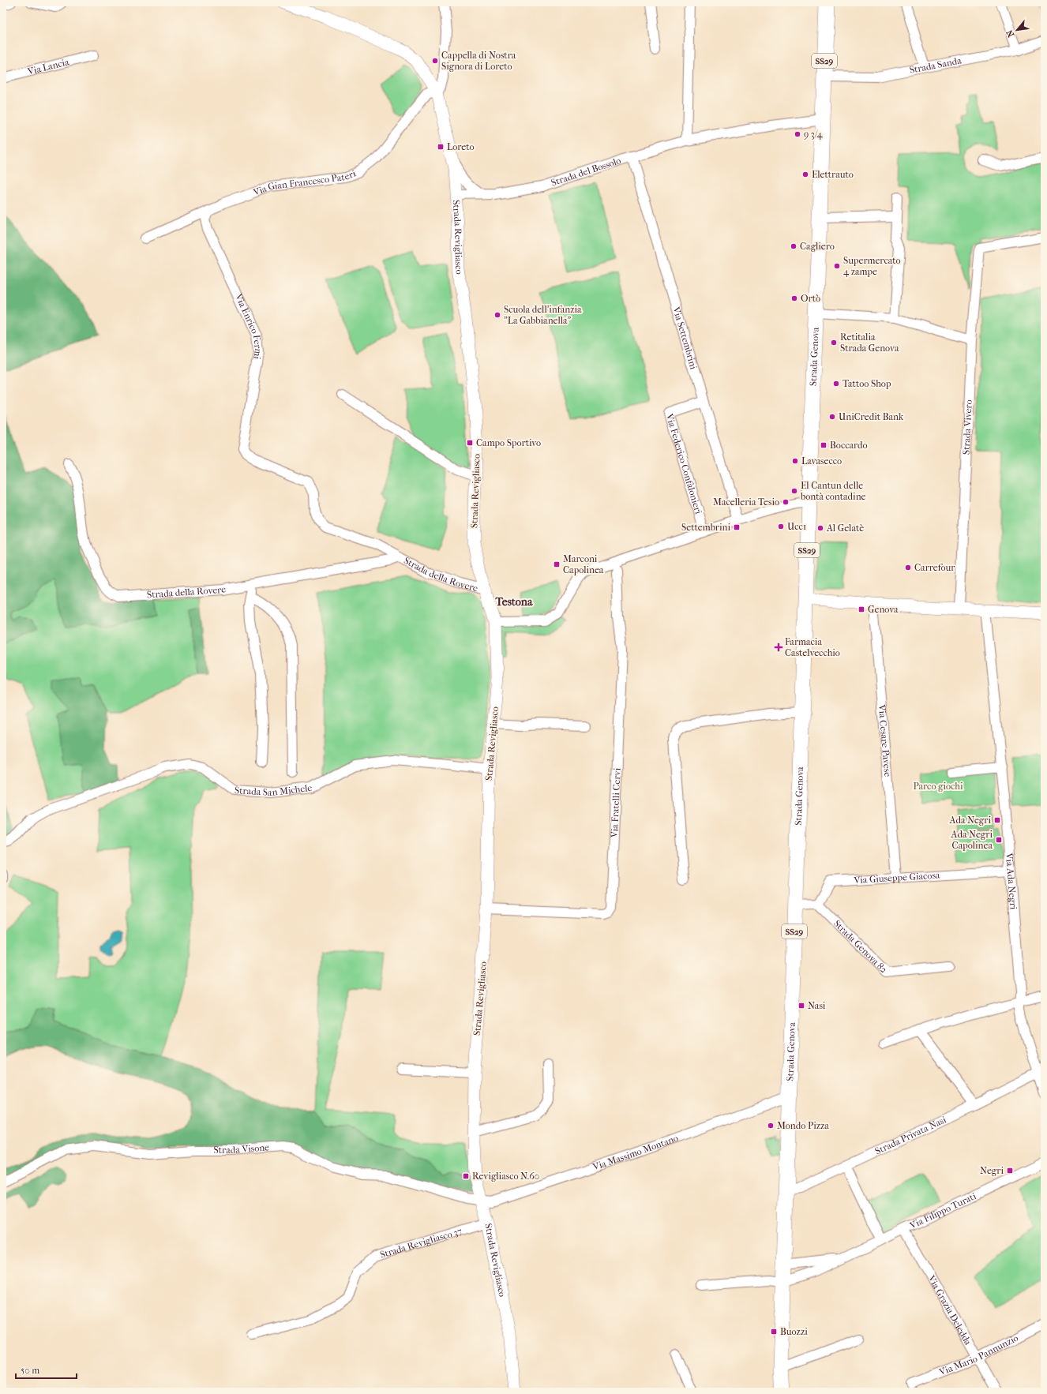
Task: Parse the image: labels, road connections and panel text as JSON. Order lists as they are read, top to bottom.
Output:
{
  "streets": {
    "main road": ["SS29", "Strada Genova"],
    "street": [
      "Strada Sanda",
      "Via Lancia",
      "Strada del Bossolo",
      "Via Gian Francesco Pateri",
      "Strada Revigliasco",
      "Via Enrico Fermi",
      "Via Settembrini",
      "Strada Vivero",
      "Via Federico Confalonieri",
      "Strada della Rovere",
      "Via Cesare Pavese",
      "Strada San Michele",
      "Via Fratelli Cervi",
      "Via Giuseppe Giacosa",
      "Via Ada Negri",
      "Strada Genova 82",
      "Strada Privata Nasi",
      "Strada Visone",
      "Via Massimo Montano",
      "Via Filippo Turati",
      "Strada Revigliasco 37",
      "Via Grazia Deledda",
      "Via Mario Pannunzio"
    ]
  },
  "crossings": [
    ["Strada Sanda", "Strada Genova"],
    ["Strada del Bossolo", "Strada Revigliasco"],
    ["Strada del Bossolo", "Via Settembrini"],
    ["Strada del Bossolo", "Strada Genova"],
    ["Via Gian Francesco Pateri", "Strada Revigliasco"],
    ["Via Gian Francesco Pateri", "Via Enrico Fermi"],
    ["Strada Revigliasco", "Strada della Rovere"],
    ["Strada Revigliasco", "Strada San Michele"],
    ["Strada Revigliasco", "Via Fratelli Cervi"],
    ["Strada Revigliasco", "Strada Visone"],
    ["Strada Revigliasco", "Via Massimo Montano"],
    ["Strada Revigliasco", "Strada Revigliasco 37"],
    ["Via Enrico Fermi", "Strada della Rovere"],
    ["Via Settembrini", "Via Federico Confalonieri"],
    ["Strada Genova", "Strada Privata Nasi"],
    ["Strada Genova", "Via Massimo Montano"],
    ["Strada Genova", "Via Filippo Turati"],
    ["Via Cesare Pavese", "Via Giuseppe Giacosa"],
    ["Via Giuseppe Giacosa", "Via Ada Negri"],
    ["Via Giuseppe Giacosa", "Strada Genova 82"],
    ["Via Ada Negri", "Strada Privata Nasi"],
    ["Strada Visone", "Via Massimo Montano"],
    ["Via Filippo Turati", "Via Grazia Deledda"],
    ["Via Grazia Deledda", "Via Mario Pannunzio"]
  ],
  "districts": ["Testona"],
  "parks": ["Parco giochi"],
  "places": {
    "other": [
      "Cappella di Nostra Signora di Loreto",
      "9 3/4",
      "Elettrauto",
      "Cagliero",
      "Supermercato 4 zampe",
      "Ortò",
      "Scuola dell'infanzia \"La Gabbianella\"",
      "Retitalia Strada Genova",
      "Tattoo Shop",
      "UniCredit Bank",
      "Lavasecco",
      "El Cantun delle bontà contadine",
      "Macelleria Tesio",
      "Ucc1",
      "Al Gelatè",
      "Carrefour",
      "Mondo Pizza"
    ],
    "transit": [
      "Loreto",
      "Campo Sportivo",
      "Boccardo",
      "Settembrini",
      "Marconi Capolinea",
      "Genova",
      "Ada Negri",
      "Ada Negri Capolinea",
      "Nasi",
      "Negri",
      "Revigliasco N.60",
      "Buozzi"
    ],
    "health": ["Farmacia Castelvecchio"]
  },
  "scale_bar": "50 m",
  "north": "bottom left"
}
